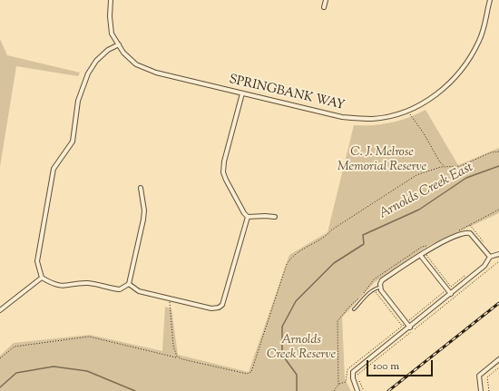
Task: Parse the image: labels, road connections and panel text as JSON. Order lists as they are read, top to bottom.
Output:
{
  "streets": {
    "street": ["SPRINGBANK WAY"]
  },
  "water": ["Arnolds Creek East"],
  "parks": ["C. J. Melrose Memorial Reserve", "Arnolds Creek Reserve"],
  "scale_bar": "100 m"
}
